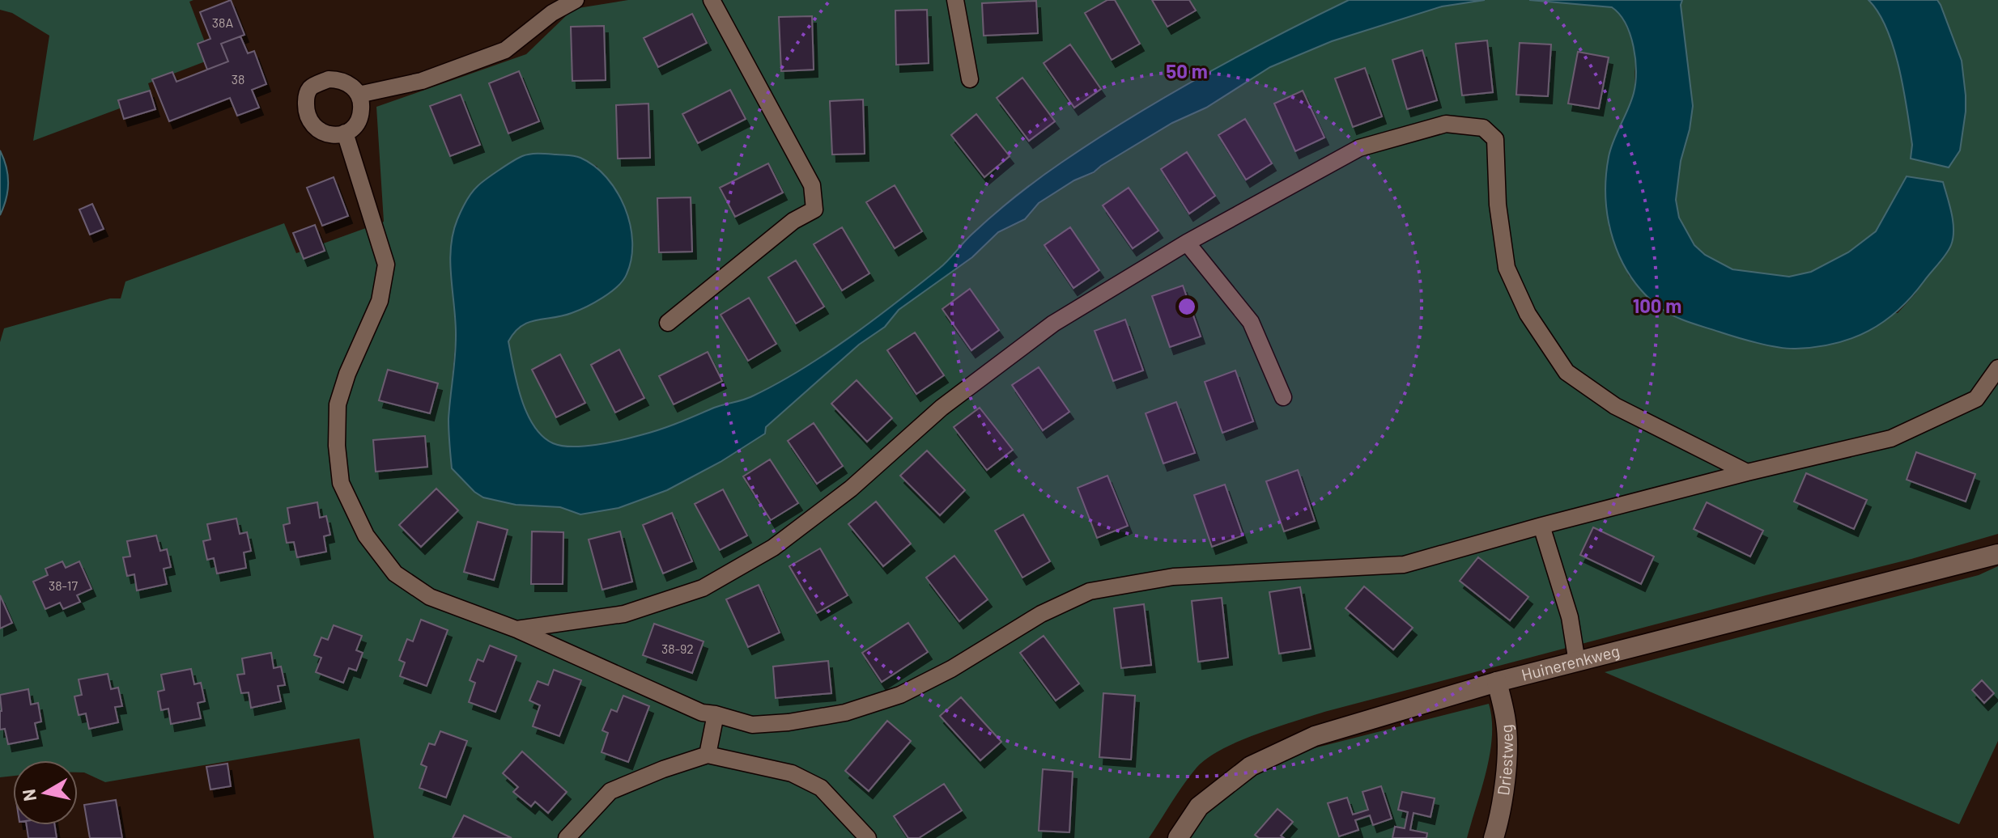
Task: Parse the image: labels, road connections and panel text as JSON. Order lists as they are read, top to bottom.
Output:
{
  "streets": {
    "street": ["Huinerenkweg", "Driestweg"]
  },
  "crossings": [
    ["Huinerenkweg", "Driestweg"]
  ],
  "house_numbers": [
    "38A",
    "38",
    "38-17",
    "38-92"
  ],
  "north": "left",
  "rings": ["50 m", "100 m"]
}
